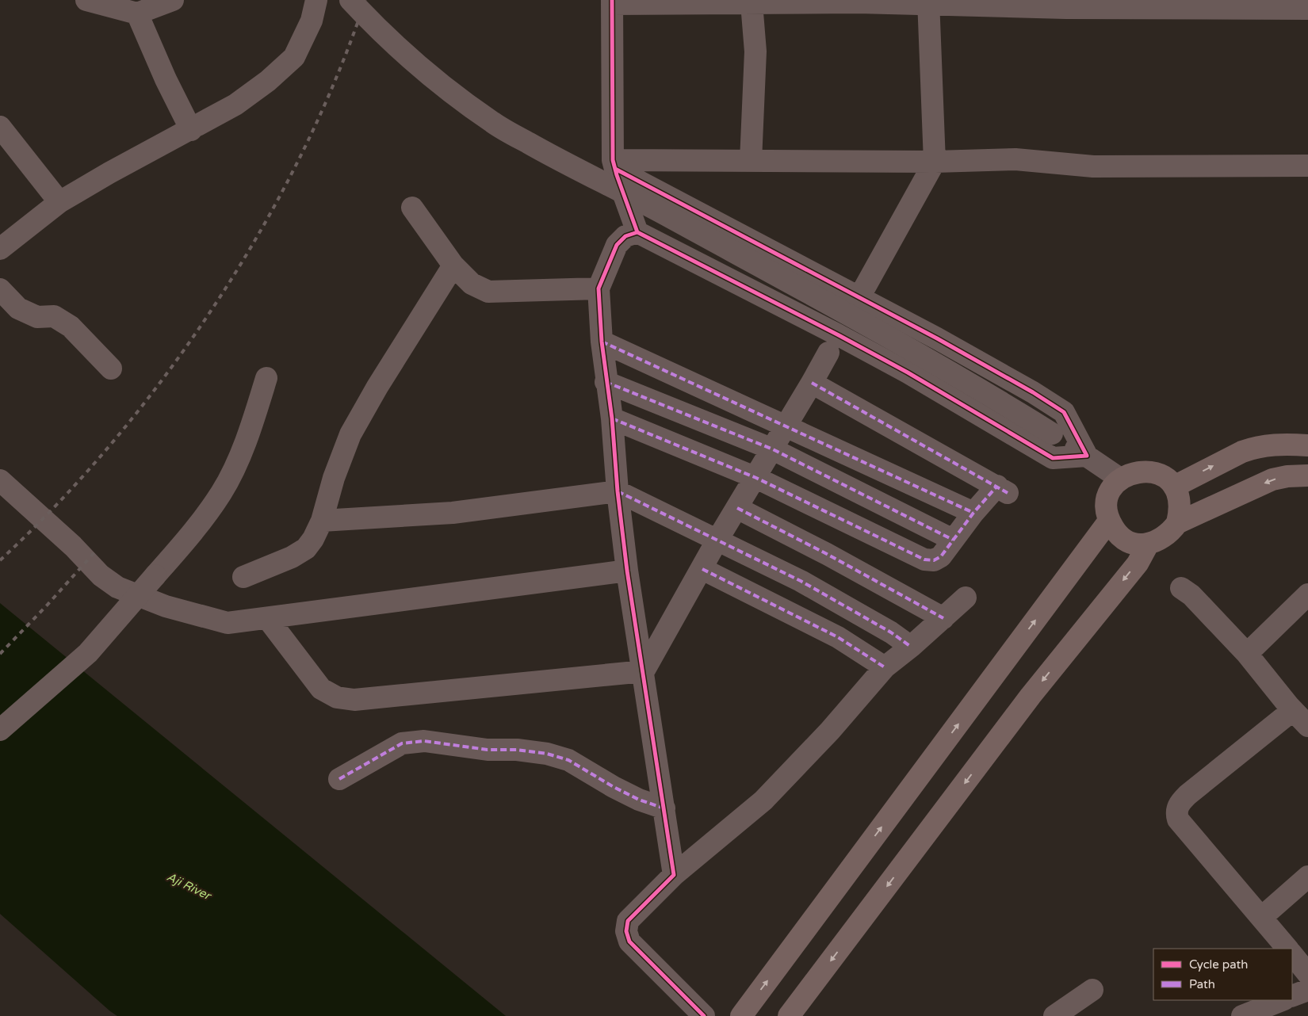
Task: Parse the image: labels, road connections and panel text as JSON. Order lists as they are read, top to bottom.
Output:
{
  "water": ["Aji River"],
  "legend": ["Cycle path", "Path"]
}
